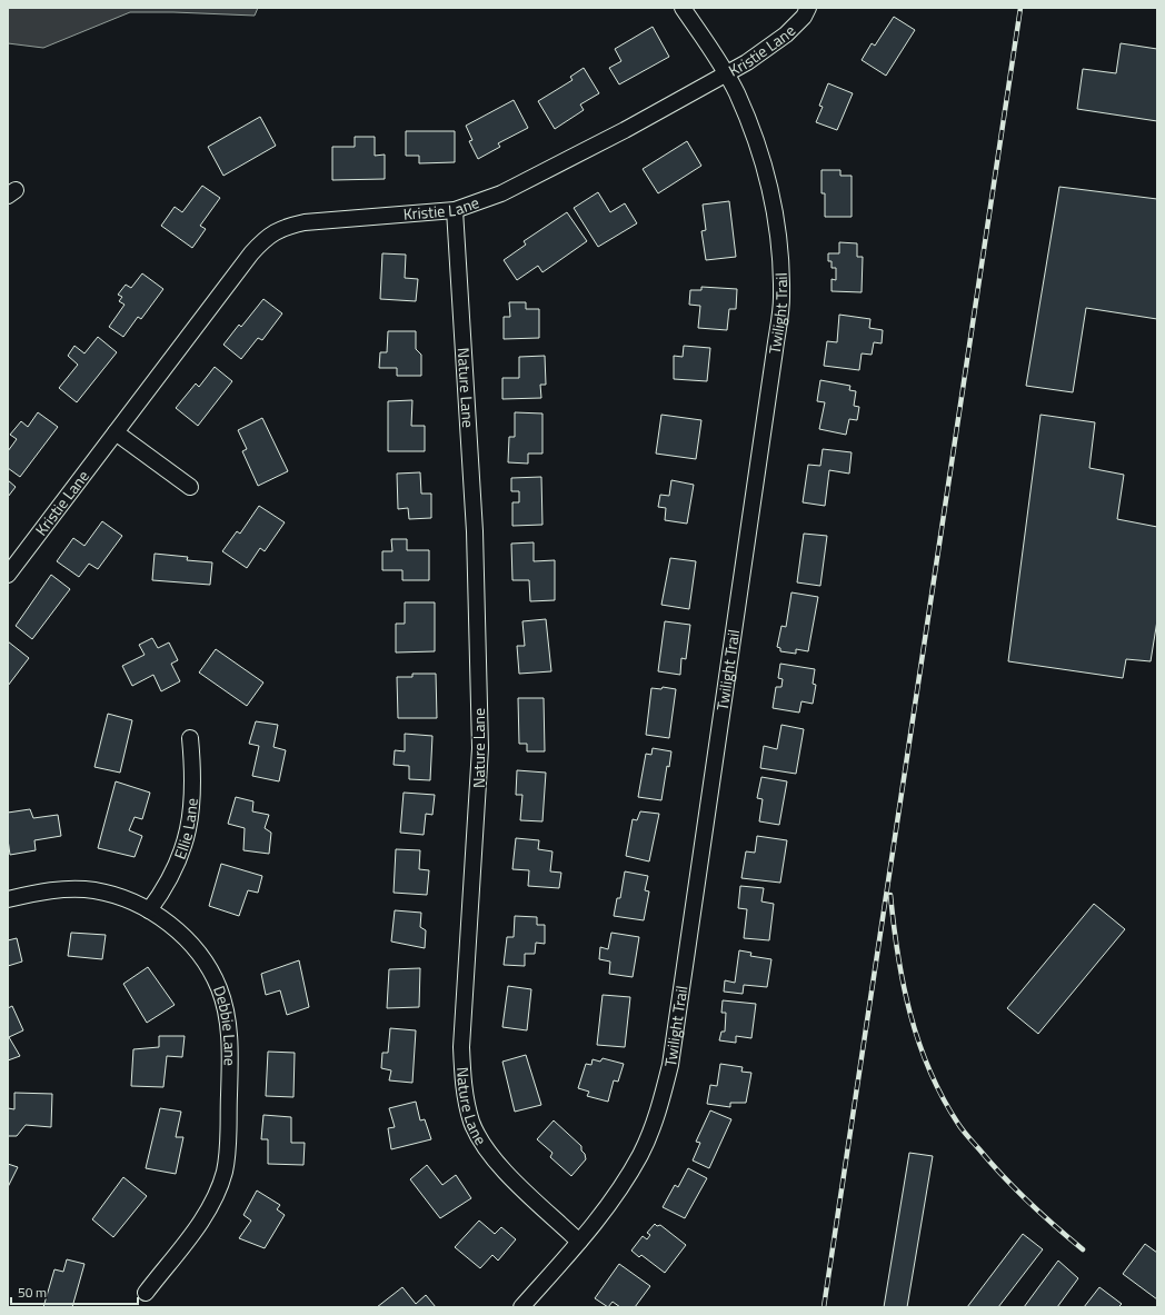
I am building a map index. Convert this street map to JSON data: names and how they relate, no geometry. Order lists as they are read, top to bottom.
{
  "streets": {
    "street": [
      "Kristie Lane",
      "Twilight Trail",
      "Nature Lane",
      "Ellie Lane",
      "Debbie Lane"
    ]
  },
  "crossings": [
    ["Kristie Lane", "Twilight Trail"],
    ["Kristie Lane", "Nature Lane"],
    ["Twilight Trail", "Nature Lane"],
    ["Ellie Lane", "Debbie Lane"]
  ],
  "scale_bar": "50 m"
}
